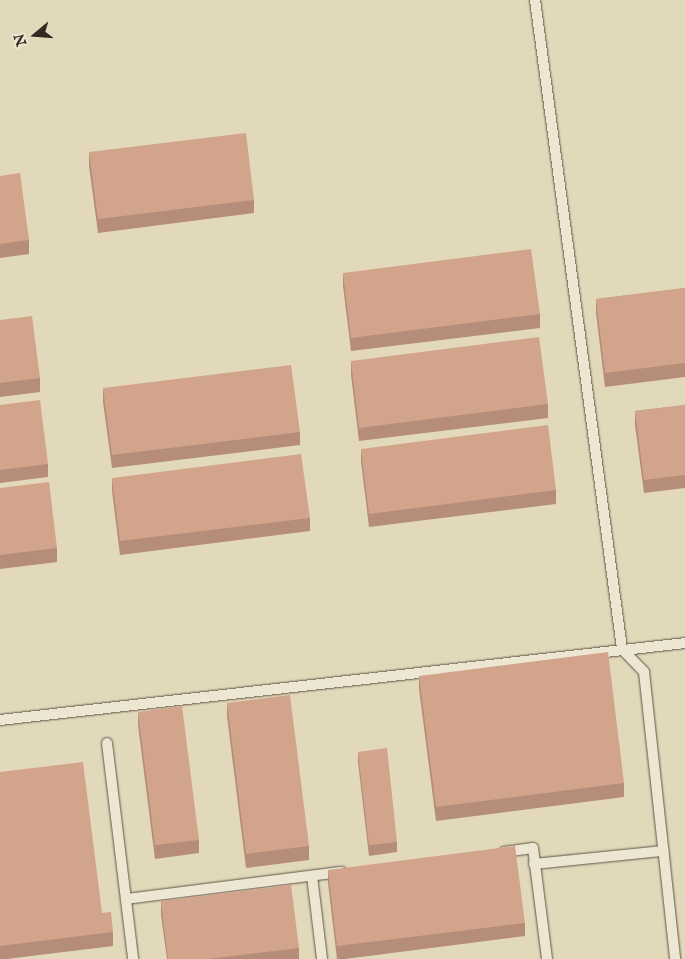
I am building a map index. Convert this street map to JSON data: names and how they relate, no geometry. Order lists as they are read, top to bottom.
{
  "north": "left"
}
